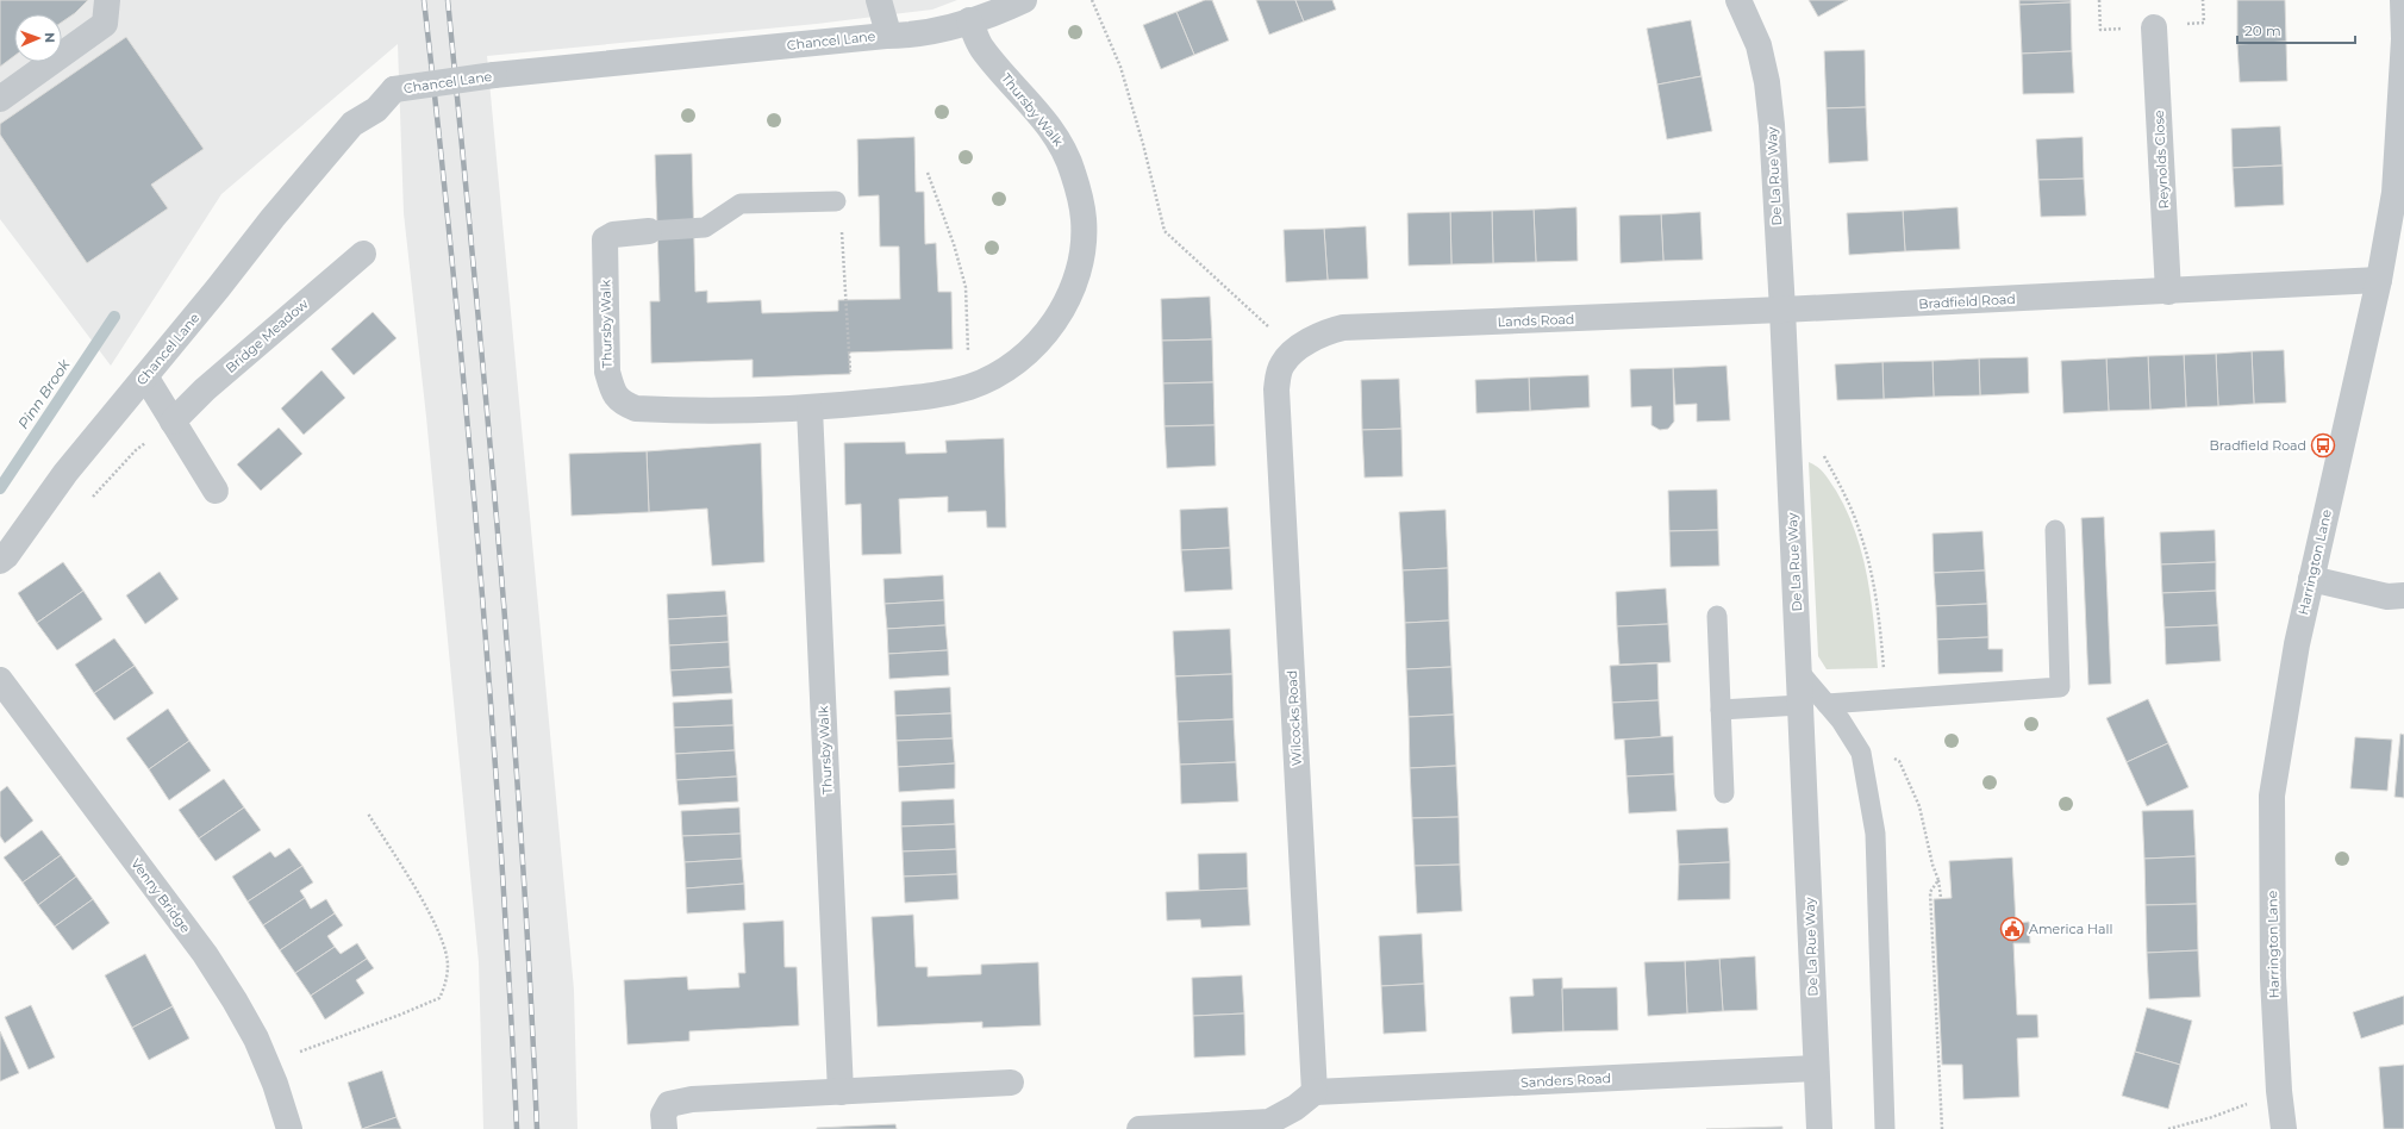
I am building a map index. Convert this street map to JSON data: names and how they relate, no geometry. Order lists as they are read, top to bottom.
{
  "streets": {
    "street": [
      "Chancel Lane",
      "Thursby Walk",
      "Reynolds Close",
      "De La Rue Way",
      "Bradfield Road",
      "Lands Road",
      "Bridge Meadow",
      "Harrington Lane",
      "Wilcocks Road",
      "Venny Bridge",
      "Sanders Road"
    ]
  },
  "crossings": [
    ["Chancel Lane", "Thursby Walk"],
    ["Reynolds Close", "Bradfield Road"],
    ["De La Rue Way", "Bradfield Road"],
    ["De La Rue Way", "Lands Road"],
    ["De La Rue Way", "Sanders Road"],
    ["Bradfield Road", "Lands Road"],
    ["Bradfield Road", "Harrington Lane"],
    ["Lands Road", "Wilcocks Road"],
    ["Wilcocks Road", "Sanders Road"]
  ],
  "water": ["Pinn Brook"],
  "places": {
    "bus stop": ["Bradfield Road"],
    "public building": ["America Hall"]
  },
  "scale_bar": "20 m",
  "north": "right"
}
